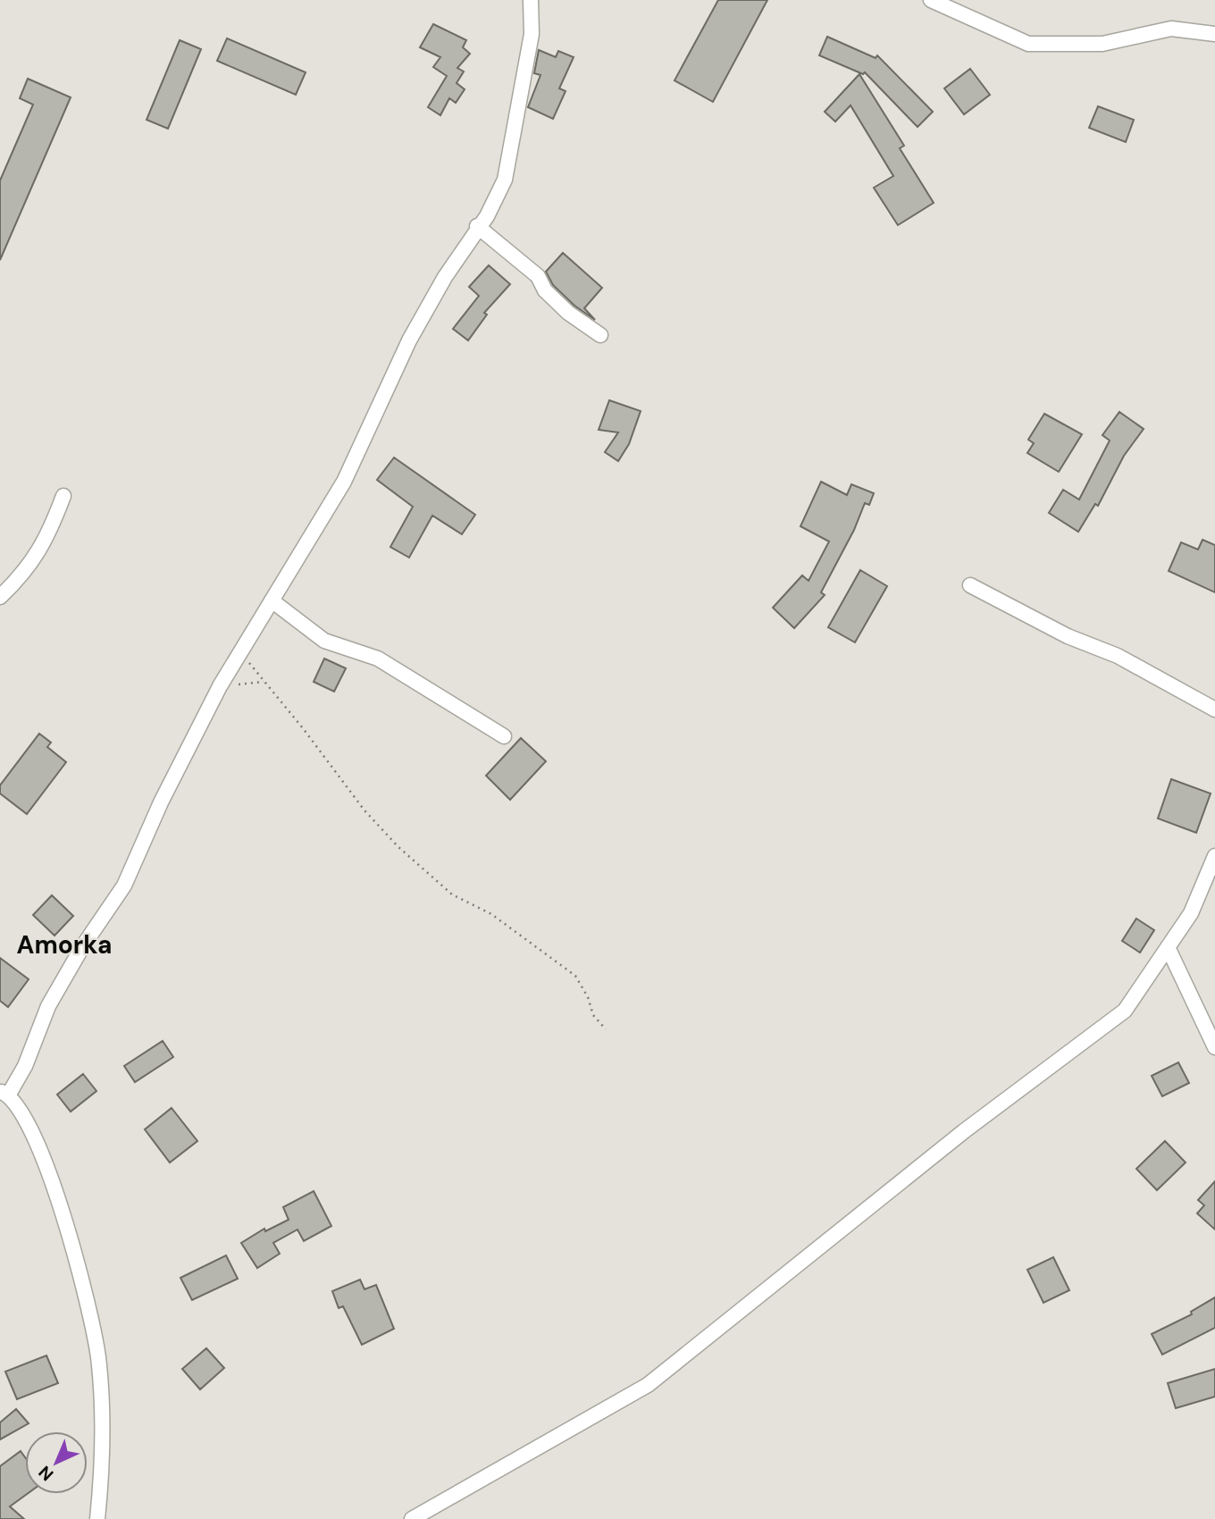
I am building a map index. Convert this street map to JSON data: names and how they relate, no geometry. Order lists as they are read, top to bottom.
{
  "districts": ["Amorka"],
  "north": "bottom left"
}
